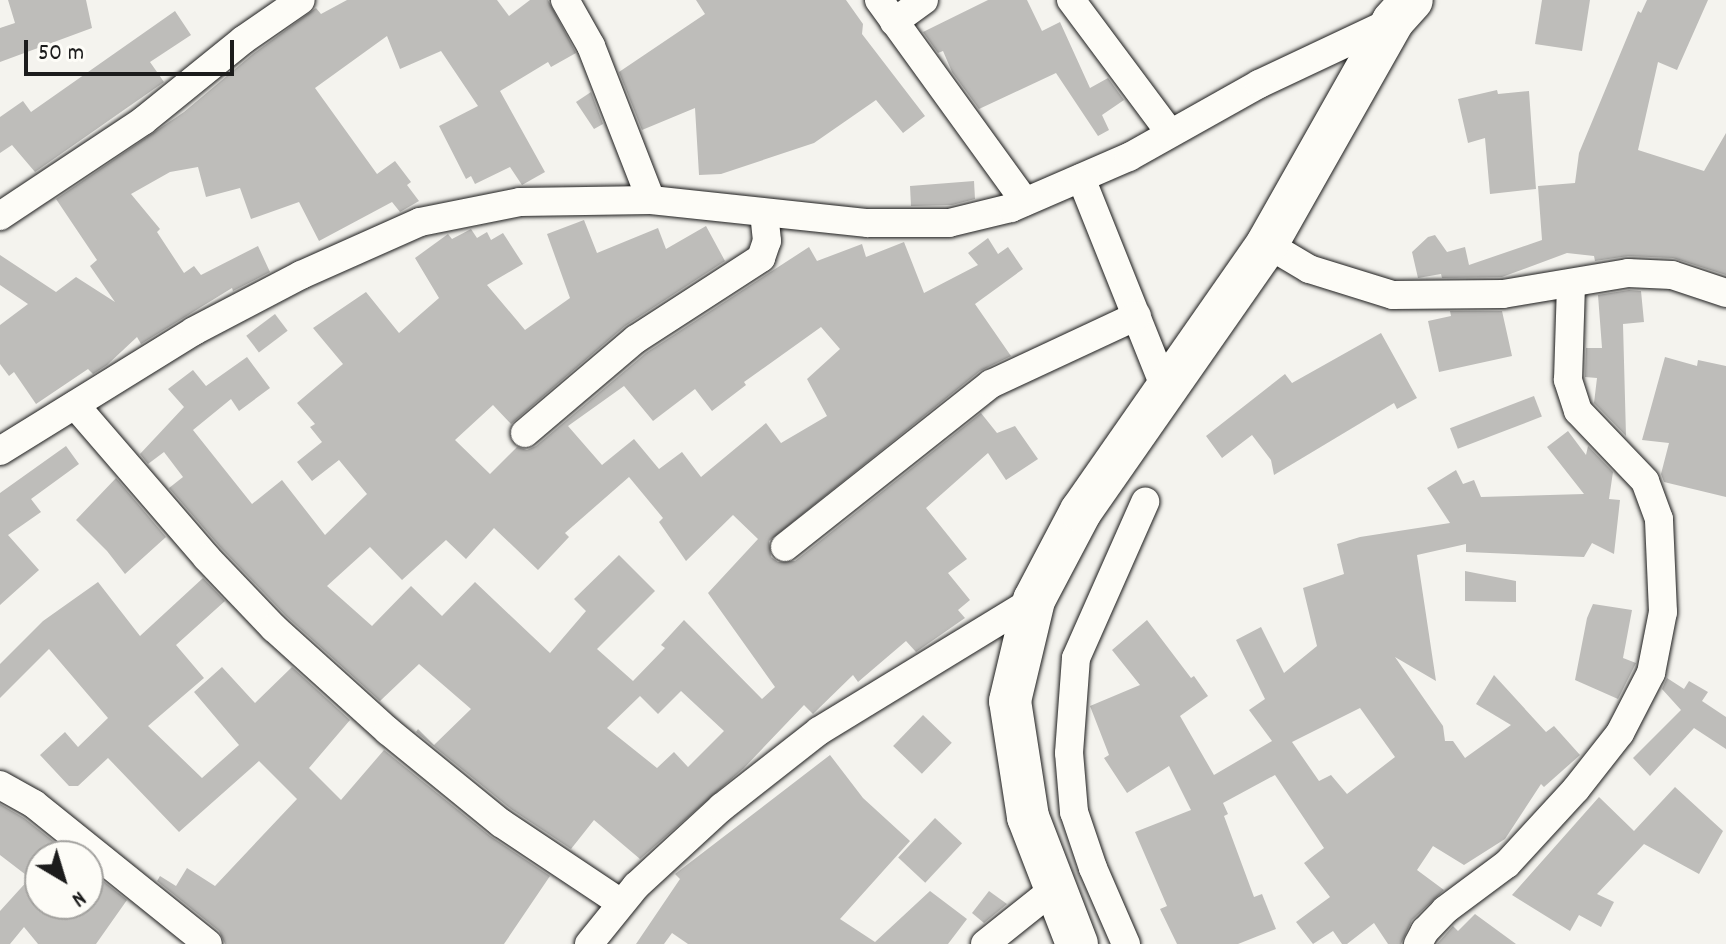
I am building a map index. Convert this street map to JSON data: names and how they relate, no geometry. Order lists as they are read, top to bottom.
{
  "scale_bar": "50 m",
  "north": "bottom right"
}
